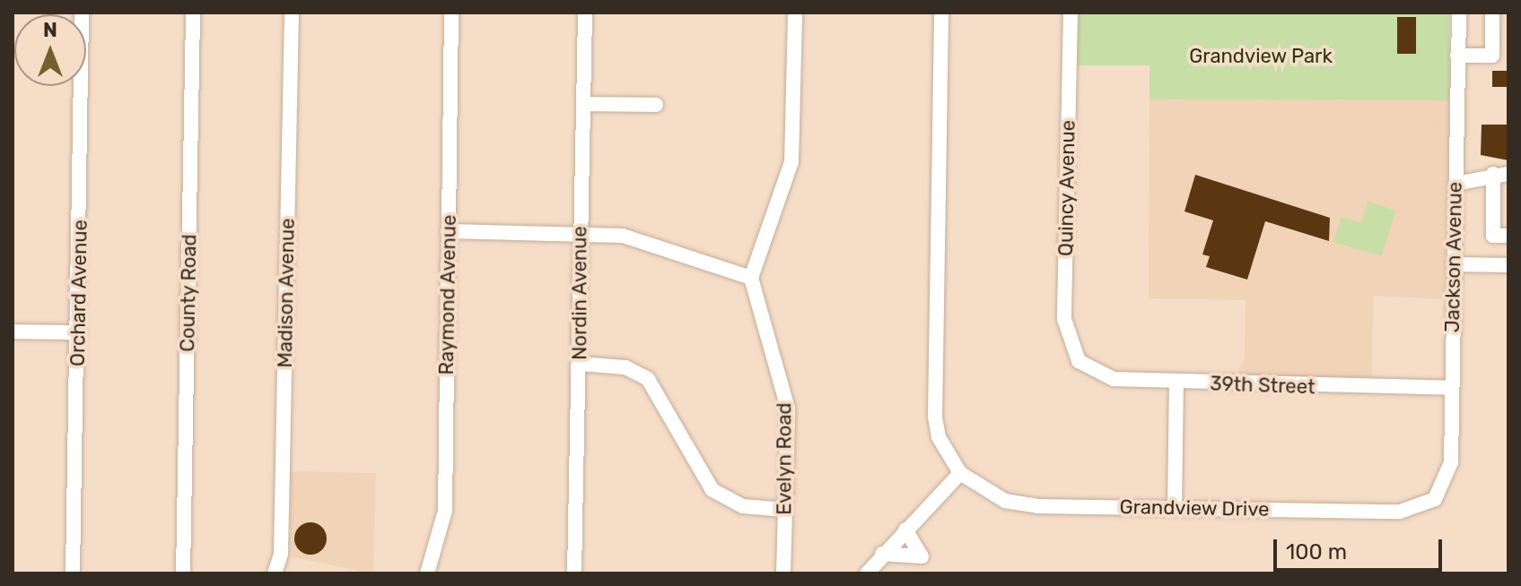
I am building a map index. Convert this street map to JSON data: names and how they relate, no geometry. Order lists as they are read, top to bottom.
{
  "streets": {
    "street": [
      "Quincy Avenue",
      "Jackson Avenue",
      "Orchard Avenue",
      "County Road",
      "Madison Avenue",
      "Nordin Avenue",
      "Raymond Avenue",
      "39th Street",
      "Evelyn Road",
      "Grandview Drive"
    ]
  },
  "crossings": [
    ["Quincy Avenue", "39th Street"],
    ["Jackson Avenue", "39th Street"],
    ["Jackson Avenue", "Grandview Drive"]
  ],
  "parks": ["Grandview Park"],
  "scale_bar": "100 m",
  "north": "top"
}
